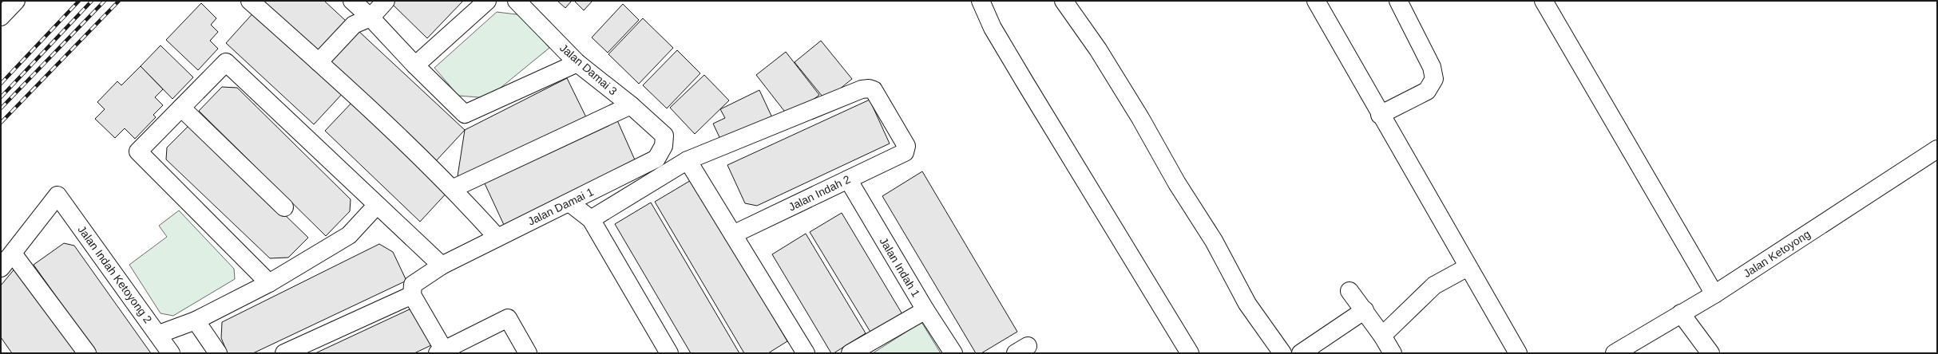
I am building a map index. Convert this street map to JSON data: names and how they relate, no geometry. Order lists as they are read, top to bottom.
{
  "streets": {
    "street": [
      "Jalan Damai 3",
      "Jalan Indah 2",
      "Jalan Damai 1",
      "Jalan Ketoyong",
      "Jalan Indah 1",
      "Jalan Indah Ketoyong 2"
    ]
  },
  "crossings": [
    ["Jalan Damai 3", "Jalan Damai 1"],
    ["Jalan Indah 2", "Jalan Indah 1"]
  ]
}
